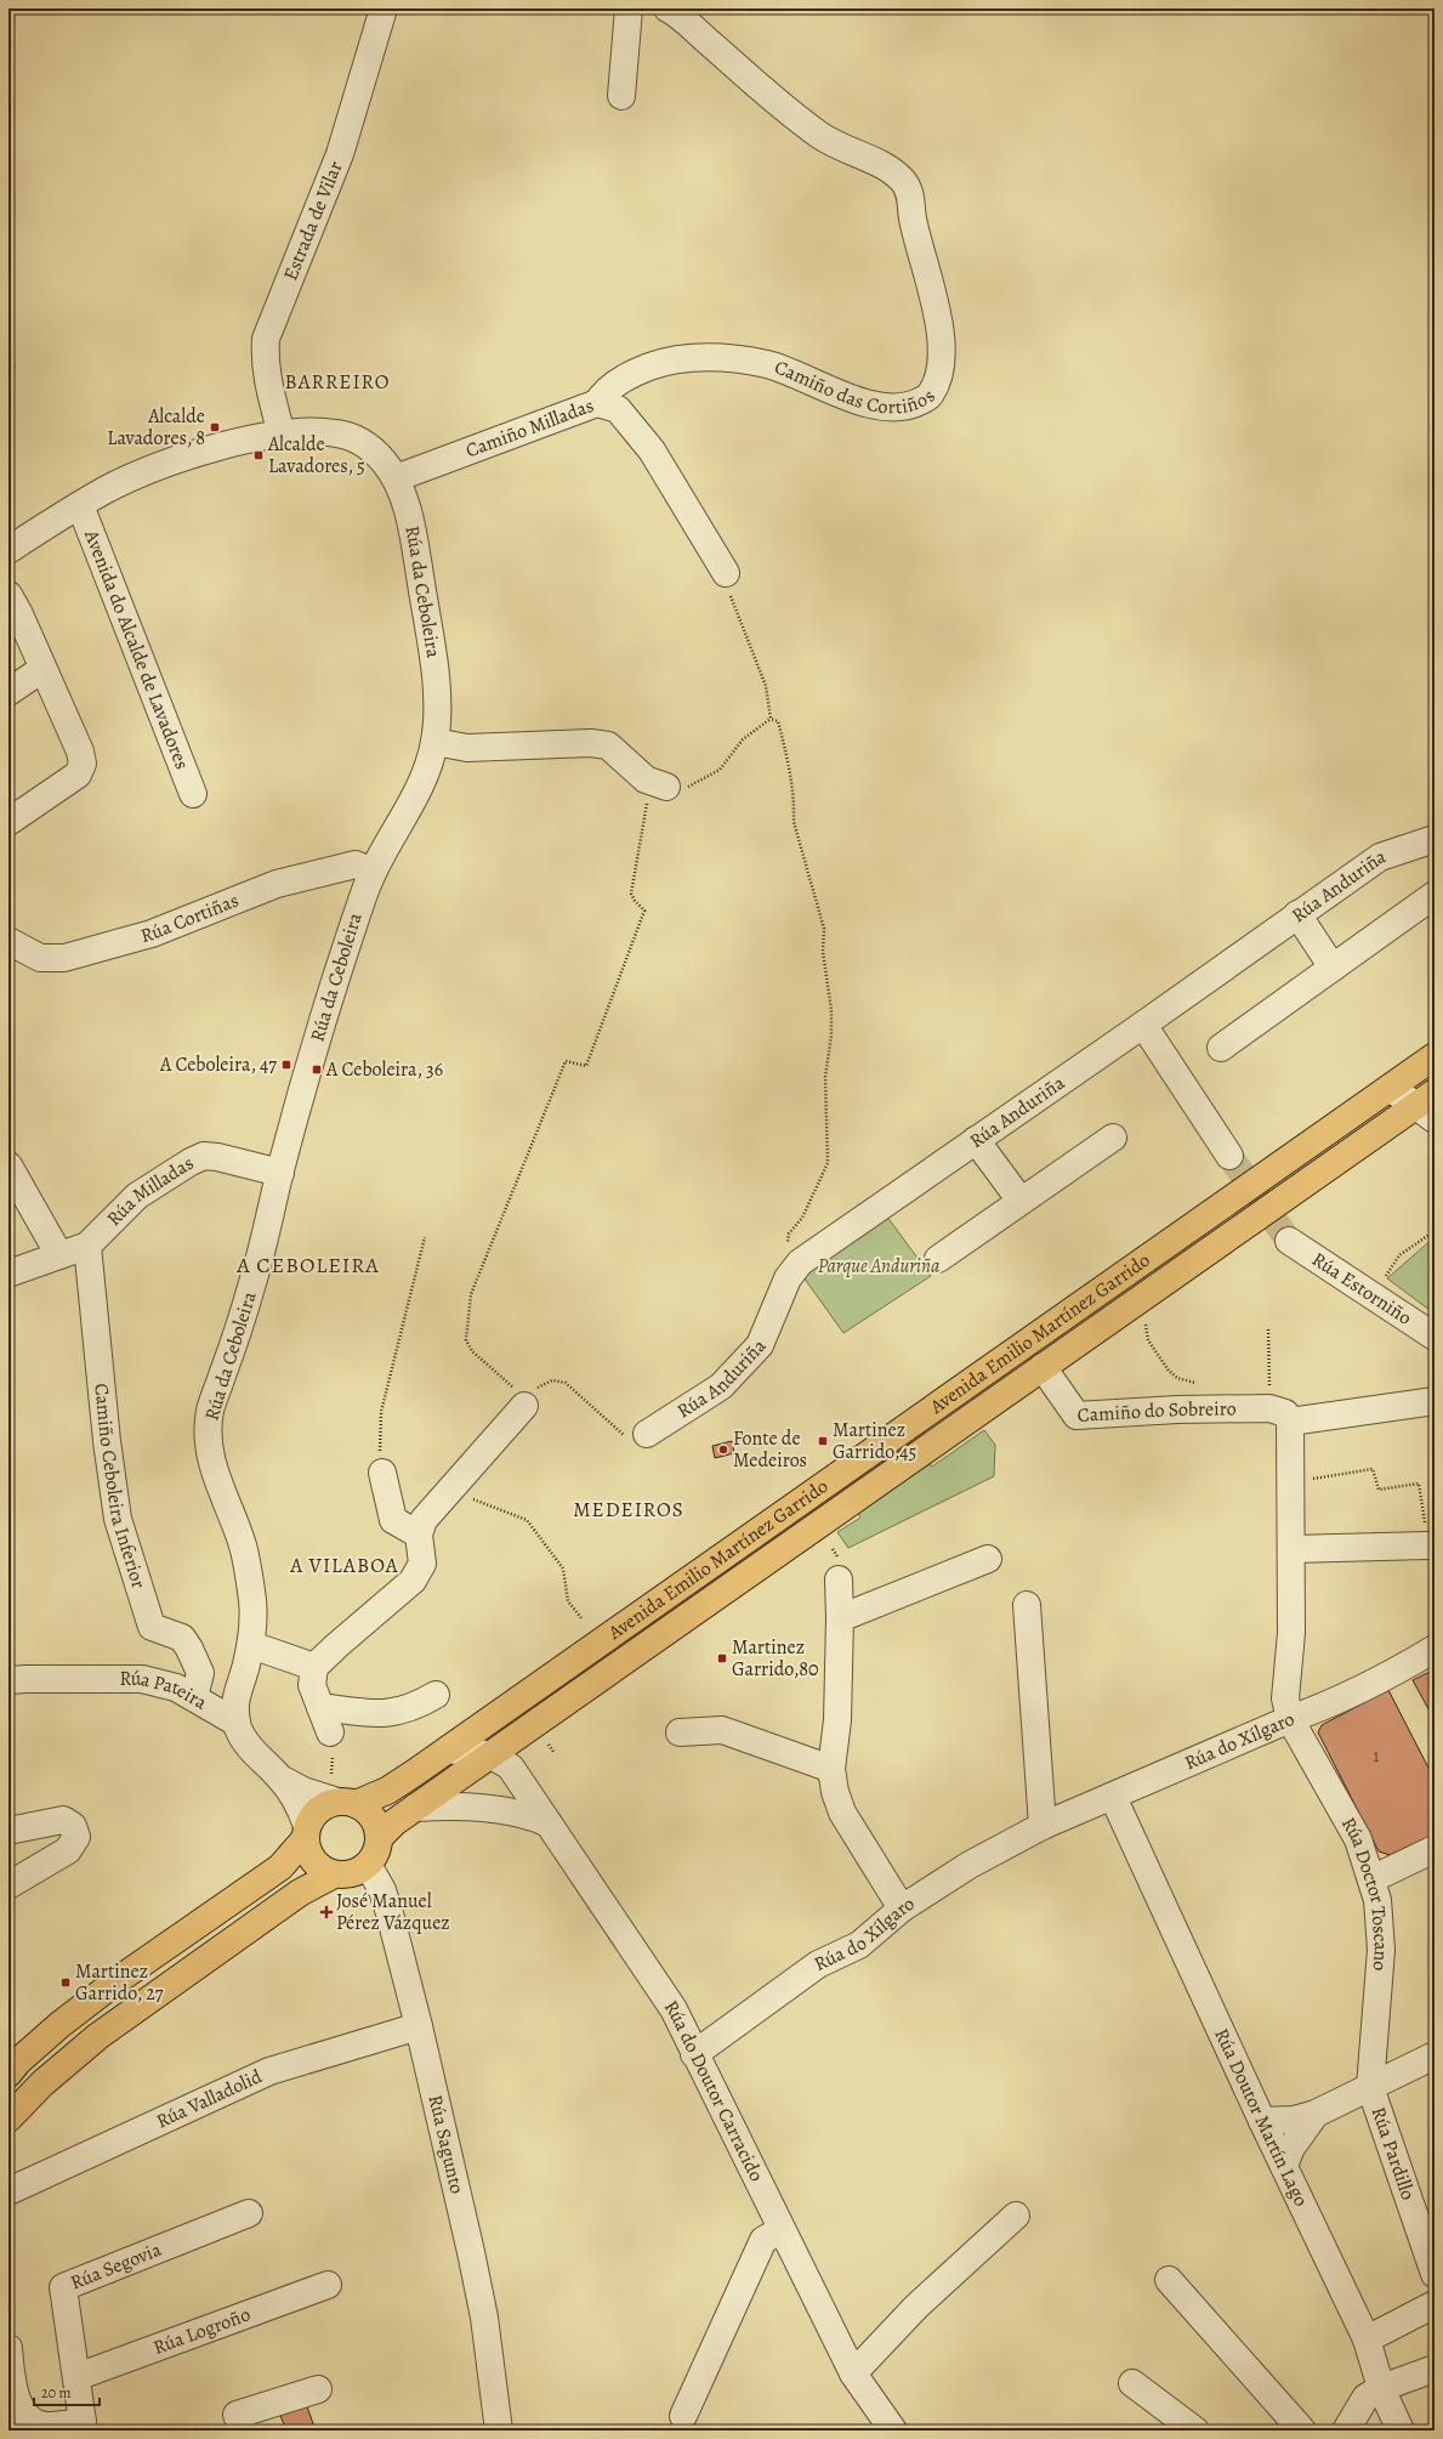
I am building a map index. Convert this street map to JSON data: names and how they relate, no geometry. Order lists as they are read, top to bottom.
{
  "streets": {
    "main road": ["Avenida Emilio Martínez Garrido"],
    "street": [
      "Estrada de Vilar",
      "Camiño das Cortiños",
      "Camiño Milladas",
      "Rúa da Ceboleira",
      "Avenida do Alcalde de Lavadores",
      "Rúa Anduriña",
      "Rúa Cortiñas",
      "Rúa Milladas",
      "Rúa Estorniño",
      "Camiño do Sobreiro",
      "Camiño Ceboleira Inferior",
      "Rúa Pateira",
      "Rúa do Xílgaro",
      "Rúa Doctor Toscano",
      "Rúa do Doutor Carracido",
      "Rúa Valladolid",
      "Rúa Doutor Martín Lago",
      "Rúa Sagunto",
      "Rúa Pardillo",
      "Rúa Segovia",
      "Rúa Logroño"
    ]
  },
  "crossings": [
    ["Estrada de Vilar", "Rúa da Ceboleira"],
    ["Estrada de Vilar", "Avenida do Alcalde de Lavadores"],
    ["Camiño das Cortiños", "Camiño Milladas"],
    ["Camiño Milladas", "Rúa da Ceboleira"],
    ["Rúa da Ceboleira", "Avenida do Alcalde de Lavadores"],
    ["Rúa da Ceboleira", "Rúa Cortiñas"],
    ["Rúa da Ceboleira", "Rúa Milladas"],
    ["Rúa da Ceboleira", "Rúa Pateira"],
    ["Rúa Milladas", "Camiño Ceboleira Inferior"],
    ["Avenida Emilio Martínez Garrido", "Camiño do Sobreiro"],
    ["Avenida Emilio Martínez Garrido", "Rúa do Doutor Carracido"],
    ["Avenida Emilio Martínez Garrido", "Rúa Sagunto"],
    ["Camiño Ceboleira Inferior", "Rúa Pateira"],
    ["Rúa do Xílgaro", "Rúa Doctor Toscano"],
    ["Rúa do Xílgaro", "Rúa do Doutor Carracido"],
    ["Rúa do Xílgaro", "Rúa Doutor Martín Lago"],
    ["Rúa Doctor Toscano", "Rúa Pardillo"],
    ["Rúa Valladolid", "Rúa Sagunto"],
    ["Rúa Segovia", "Rúa Logroño"]
  ],
  "districts": [
    "BARREIRO",
    "A CEBOLEIRA",
    "MEDEIROS",
    "A VILABOA"
  ],
  "parks": ["Parque Anduriña"],
  "places": {
    "transit": [
      "Alcalde Lavadores, 8",
      "Alcalde Lavadores, 5",
      "A Ceboleira, 47",
      "A Ceboleira, 36",
      "Martinez Garrido,45",
      "Martinez Garrido,80",
      "Martinez Garrido, 27"
    ],
    "other": ["Fonte de Medeiros"],
    "health": ["José Manuel Pérez Vázquez"]
  },
  "house_numbers": ["1"],
  "scale_bar": "20 m"
}
